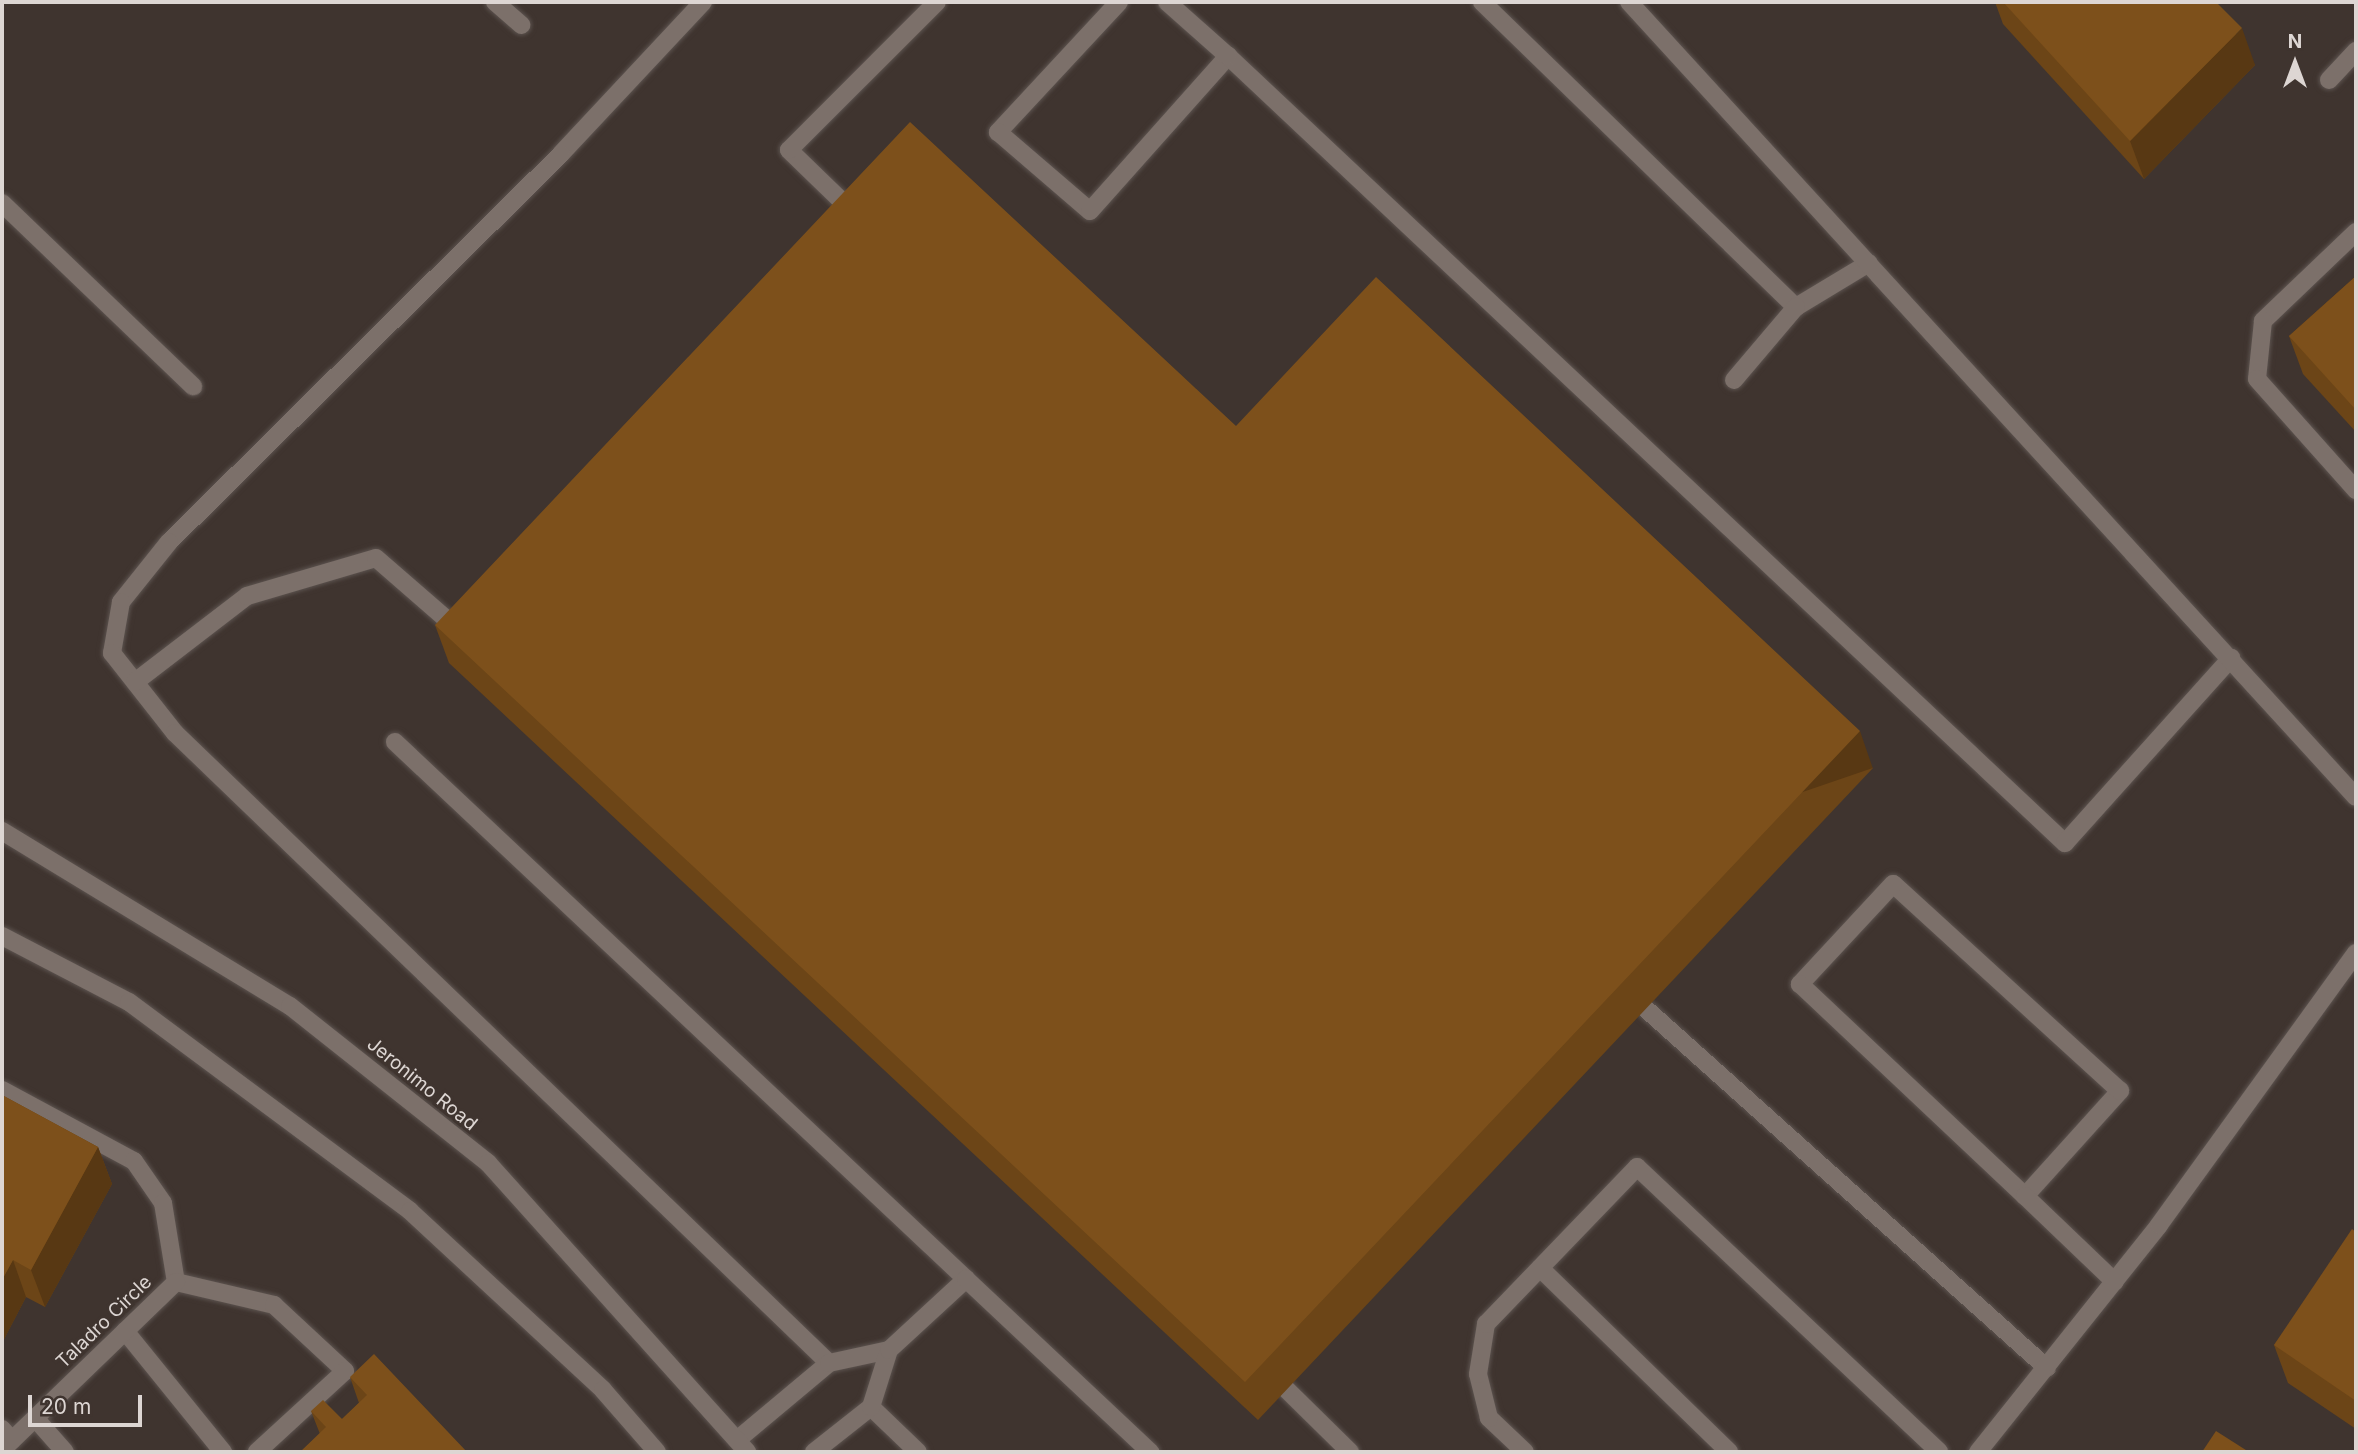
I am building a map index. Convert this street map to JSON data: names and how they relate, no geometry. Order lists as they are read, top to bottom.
{
  "streets": {
    "main road": ["Jeronimo Road", "Taladro Circle"]
  },
  "scale_bar": "20 m",
  "north": "top"
}
